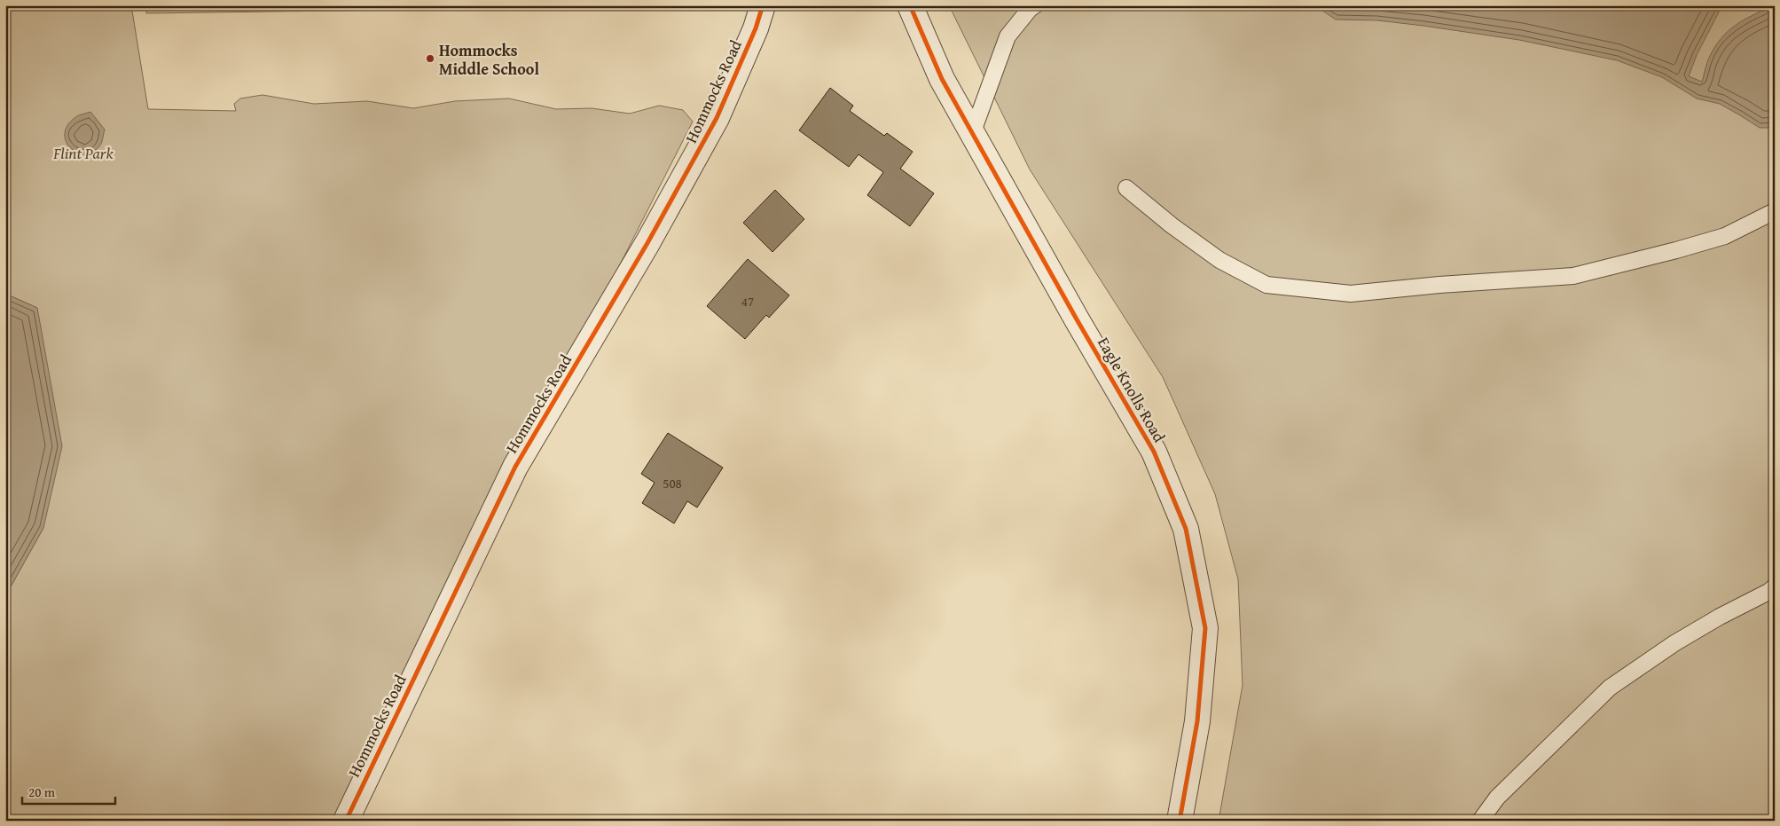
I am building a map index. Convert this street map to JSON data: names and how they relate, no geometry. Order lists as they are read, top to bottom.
{
  "streets": {
    "street": ["Hommocks Road", "Eagle Knolls Road"]
  },
  "parks": ["Flint Park"],
  "places": ["Hommocks Middle School"],
  "house_numbers": ["47", "508"],
  "scale_bar": "20 m"
}
